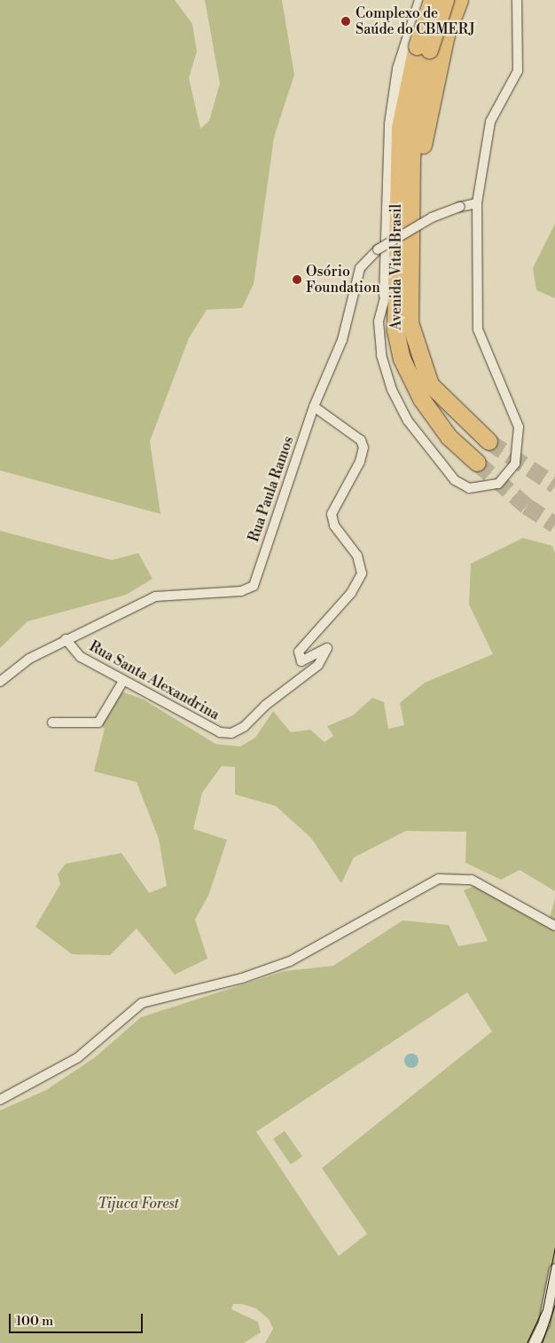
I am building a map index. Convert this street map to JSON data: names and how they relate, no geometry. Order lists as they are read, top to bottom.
{
  "streets": {
    "highway": ["Avenida Vital Brasil"],
    "street": ["Rua Paula Ramos", "Rua Santa Alexandrina"]
  },
  "crossings": [
    ["Rua Paula Ramos", "Rua Santa Alexandrina"]
  ],
  "parks": ["Tijuca Forest"],
  "places": ["Complexo de Saúde do CBMERJ", "Osório Foundation"],
  "scale_bar": "100 m"
}
